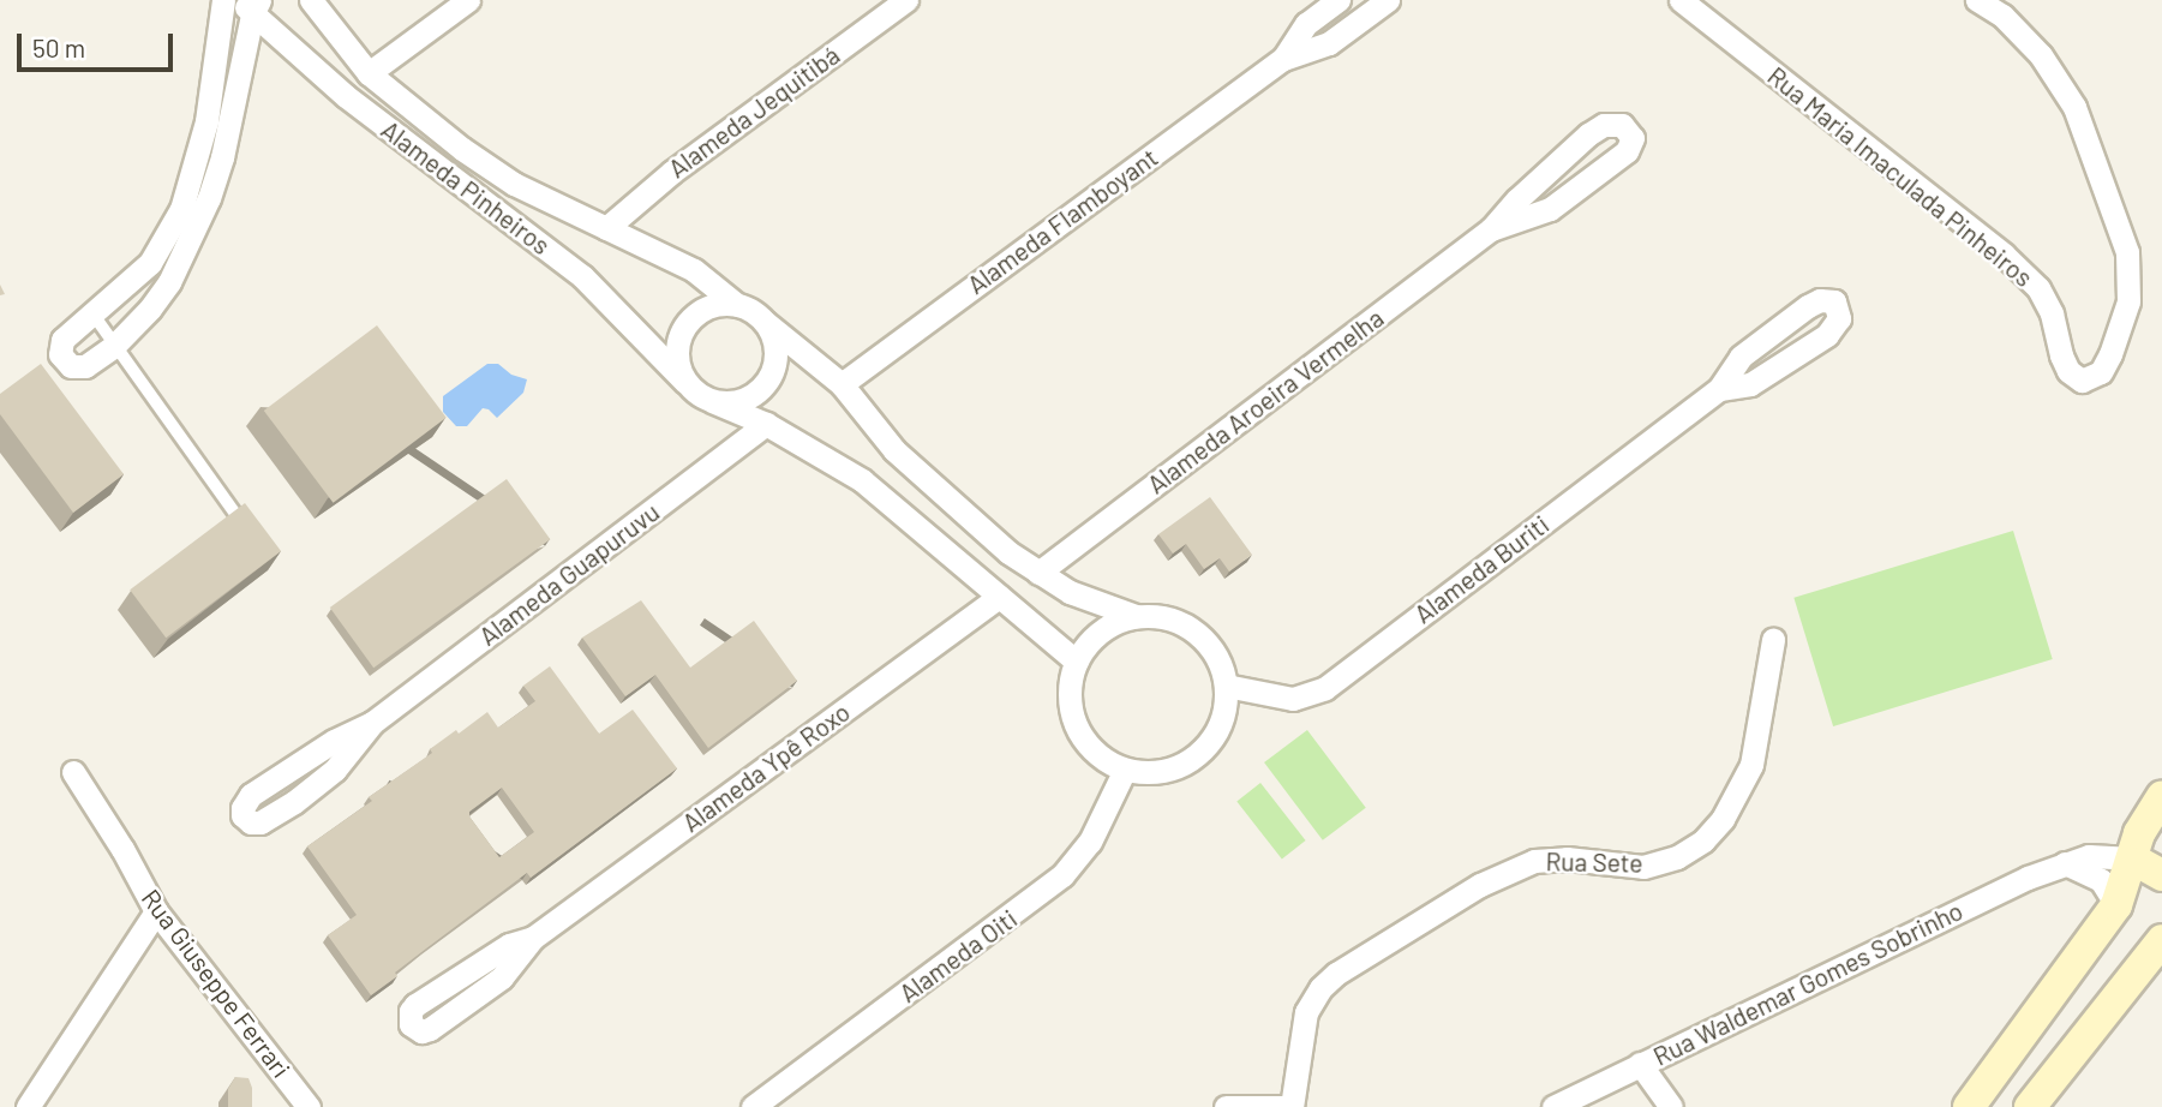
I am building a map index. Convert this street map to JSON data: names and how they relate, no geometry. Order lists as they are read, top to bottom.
{
  "streets": {
    "main road": ["Rua Waldemar Gomes Sobrinho"],
    "street": [
      "Alameda Jequitibá",
      "Rua Maria Imaculada Pinheiros",
      "Alameda Pinheiros",
      "Alameda Flamboyant",
      "Alameda Aroeira Vermelha",
      "Alameda Buriti",
      "Alameda Guapuruvu",
      "Alameda Ypê Roxo",
      "Rua Sete",
      "Alameda Oiti",
      "Rua Giuseppe Ferrari"
    ]
  },
  "crossings": [
    ["Alameda Jequitibá", "Alameda Pinheiros"],
    ["Alameda Buriti", "Alameda Oiti"]
  ],
  "scale_bar": "50 m"
}
